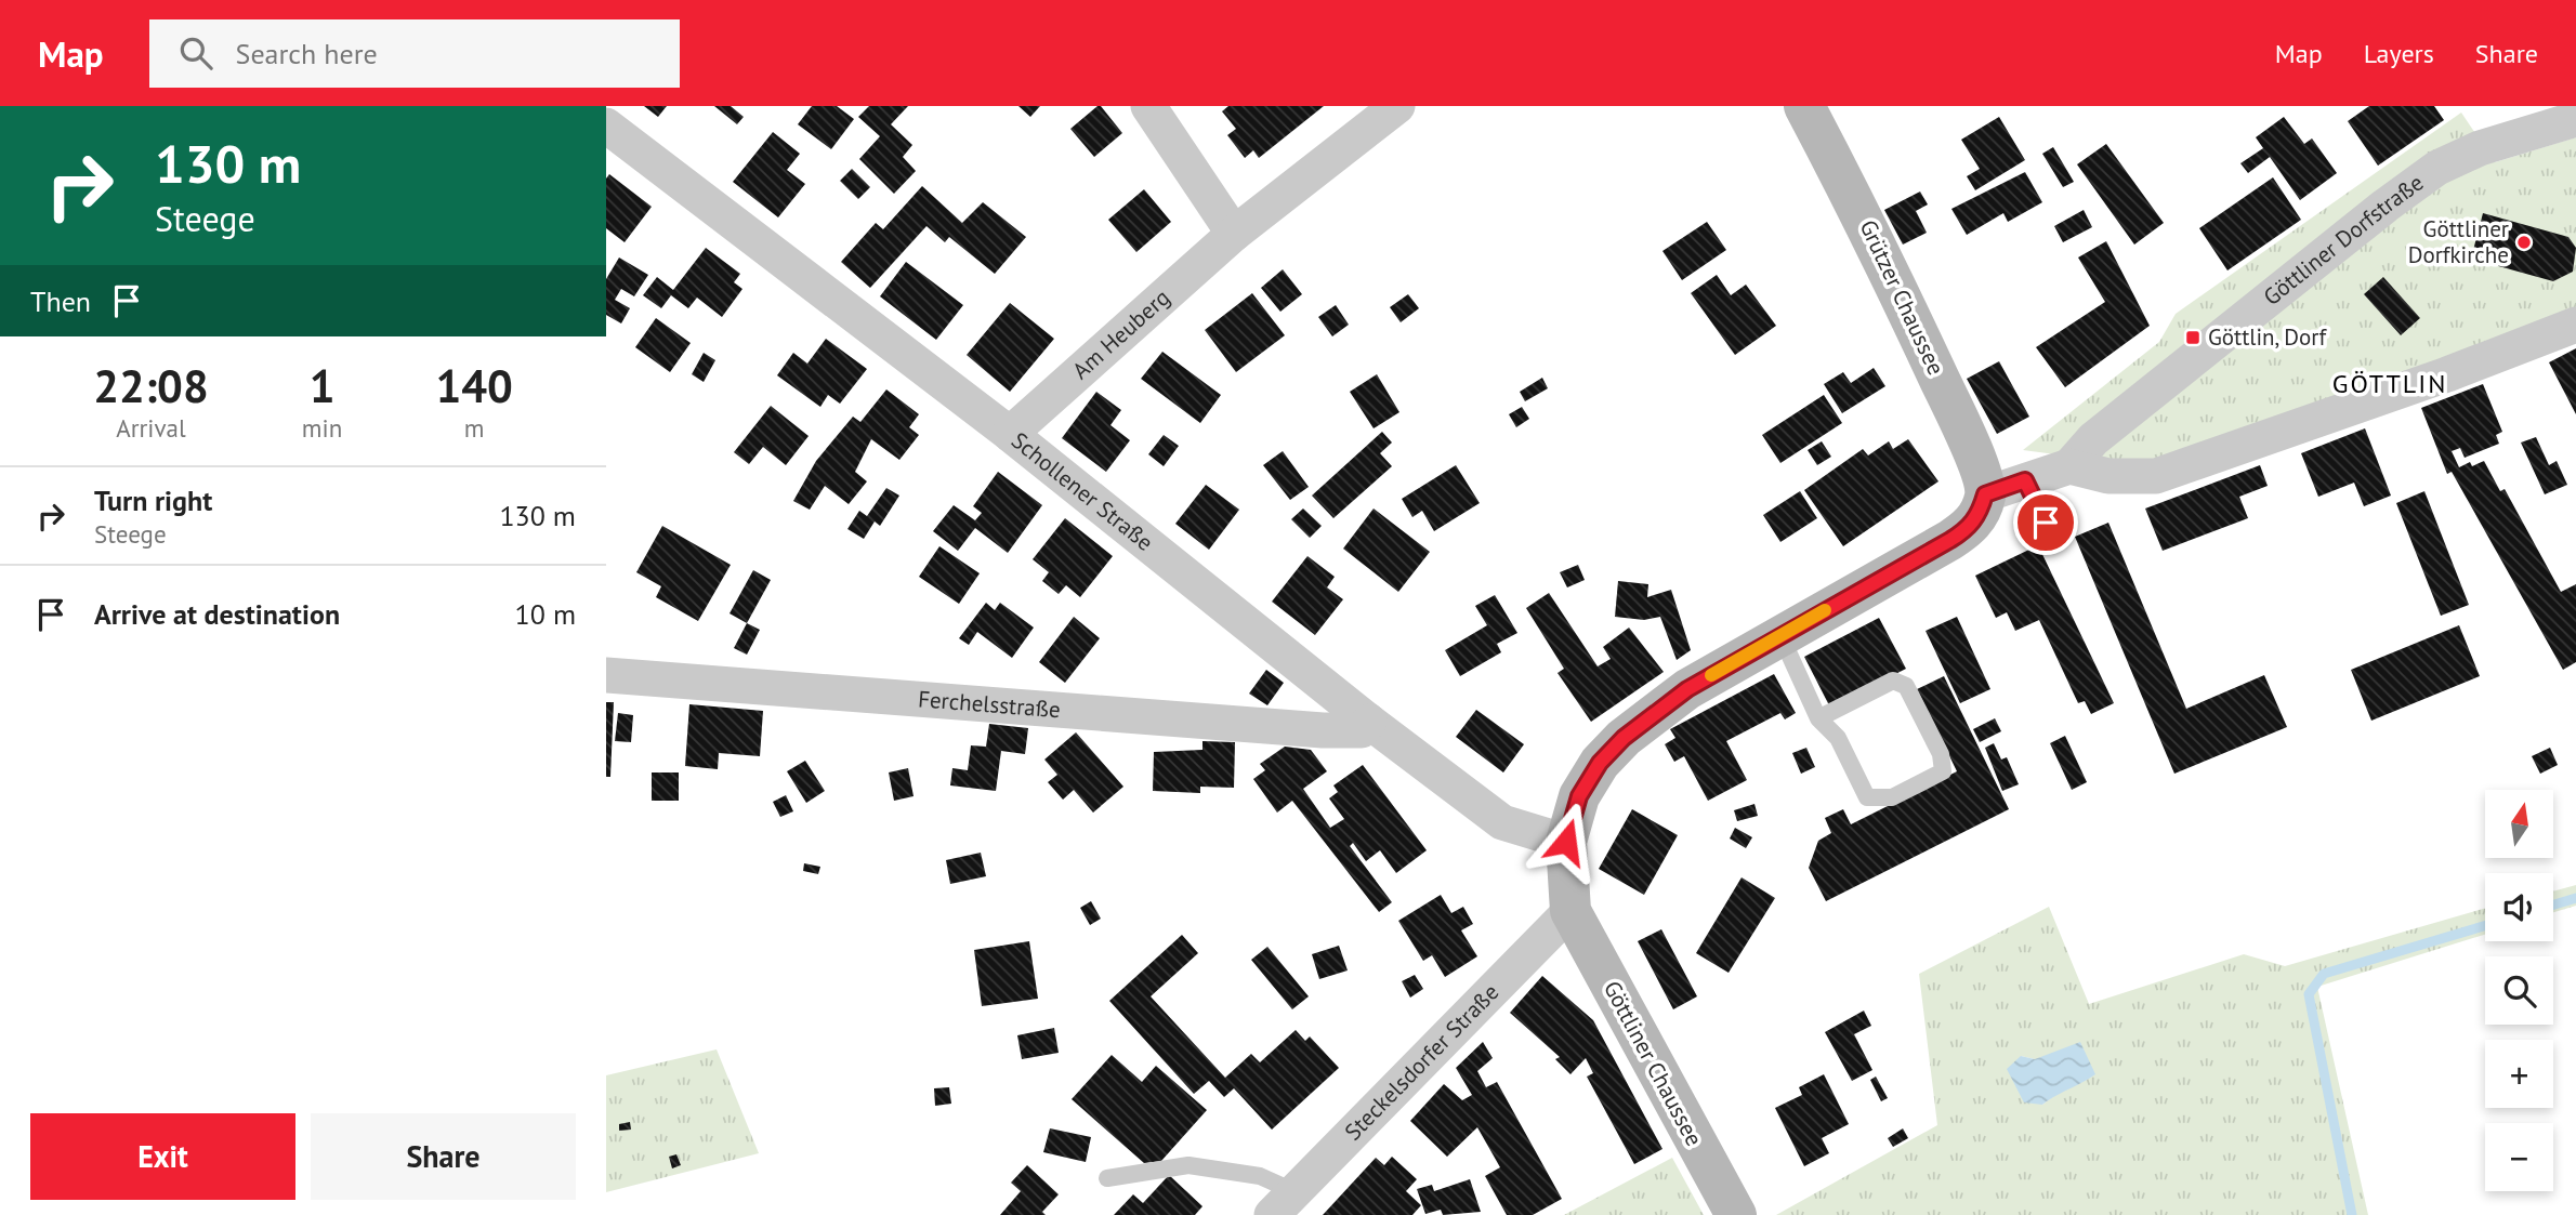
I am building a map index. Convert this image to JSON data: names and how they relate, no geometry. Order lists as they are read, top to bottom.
{
  "streets": {
    "street": [
      "Göttliner Dorfstraße",
      "Grützer Chaussee",
      "Am Heuberg",
      "Schollener Straße",
      "Ferchelsstraße",
      "Steckelsdorfer Straße",
      "Göttliner Chaussee"
    ]
  },
  "crossings": [
    ["Am Heuberg", "Schollener Straße"],
    ["Schollener Straße", "Ferchelsstraße"],
    ["Steckelsdorfer Straße", "Göttliner Chaussee"]
  ],
  "districts": ["GÖTTLIN"],
  "places": {
    "other": ["Göttliner Dorfkirche"],
    "transit": ["Göttlin, Dorf"]
  },
  "north": "top",
  "page": {
    "header": "Map",
    "search": "Search here",
    "nav": ["Map", "Layers", "Share"],
    "turn": ["130 m", "Steege"],
    "then": "Then",
    "eta": [
      "22:08",
      "Arrival",
      "1",
      "min",
      "140",
      "m"
    ],
    "list": [
      {
        "name": "Turn right",
        "note": "Steege",
        "value": "130 m"
      },
      {
        "name": "Arrive at destination",
        "value": "10 m"
      }
    ],
    "map_buttons": ["+", "−"],
    "buttons": ["Exit", "Share"]
  }
}
